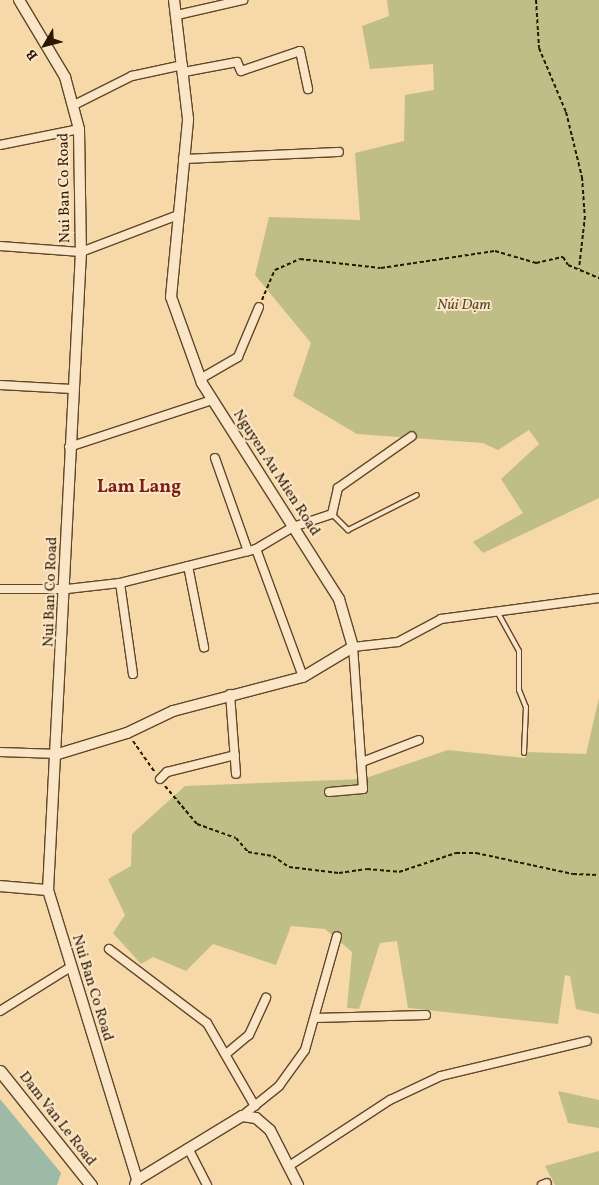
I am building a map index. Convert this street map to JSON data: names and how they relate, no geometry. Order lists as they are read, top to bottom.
{
  "streets": {
    "main road": ["Dam Van Le Road"],
    "street": ["Nui Ban Co Road", "Nguyen Au Mien Road"]
  },
  "districts": ["Lam Lang"],
  "parks": ["Núi Dạm"],
  "north": "bottom left"
}
